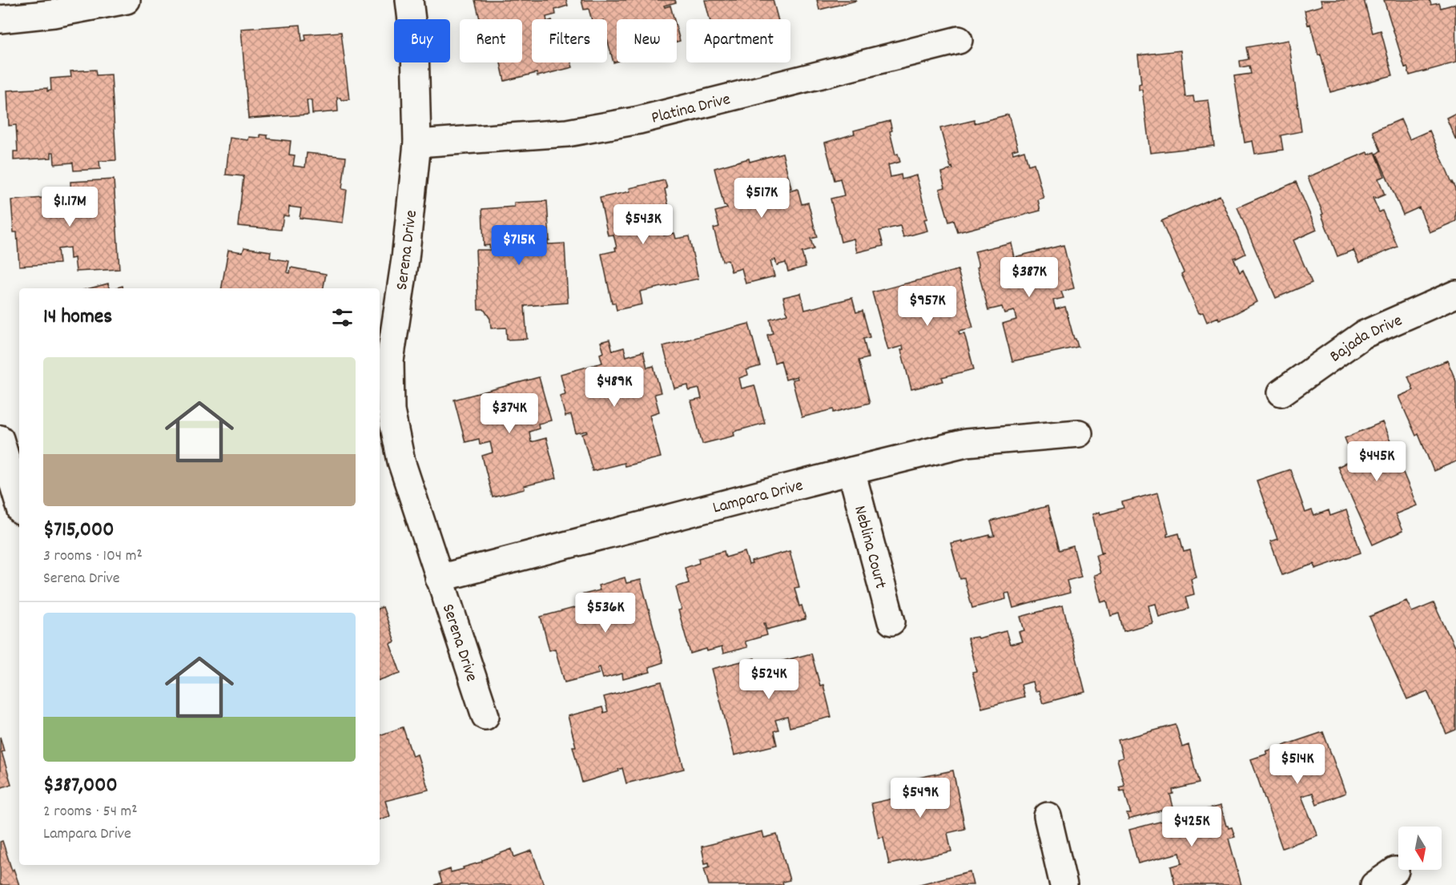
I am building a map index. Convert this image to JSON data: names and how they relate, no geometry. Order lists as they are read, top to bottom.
{
  "streets": {
    "street": [
      "Platina Drive",
      "Serena Drive",
      "Bajada Drive",
      "Lampara Drive",
      "Neblina Court"
    ]
  },
  "crossings": [
    ["Platina Drive", "Serena Drive"],
    ["Serena Drive", "Lampara Drive"],
    ["Lampara Drive", "Neblina Court"]
  ],
  "north": "bottom",
  "page": {
    "chip": [
      "Buy",
      "Rent",
      "Filters",
      "New",
      "Apartment"
    ],
    "price": [
      "$517K",
      "$1.17M",
      "$543K",
      "$715K",
      "$387K",
      "$957K",
      "$489K",
      "$374K",
      "$445K",
      "$536K",
      "$524K",
      "$514K",
      "$549K",
      "$425K"
    ],
    "heading": "14 homes",
    "list": [
      {
        "name": "$715,000",
        "note": "3 rooms · 104 m² · Serena Drive"
      },
      {
        "name": "$387,000",
        "note": "2 rooms · 54 m² · Lampara Drive"
      }
    ]
  }
}
